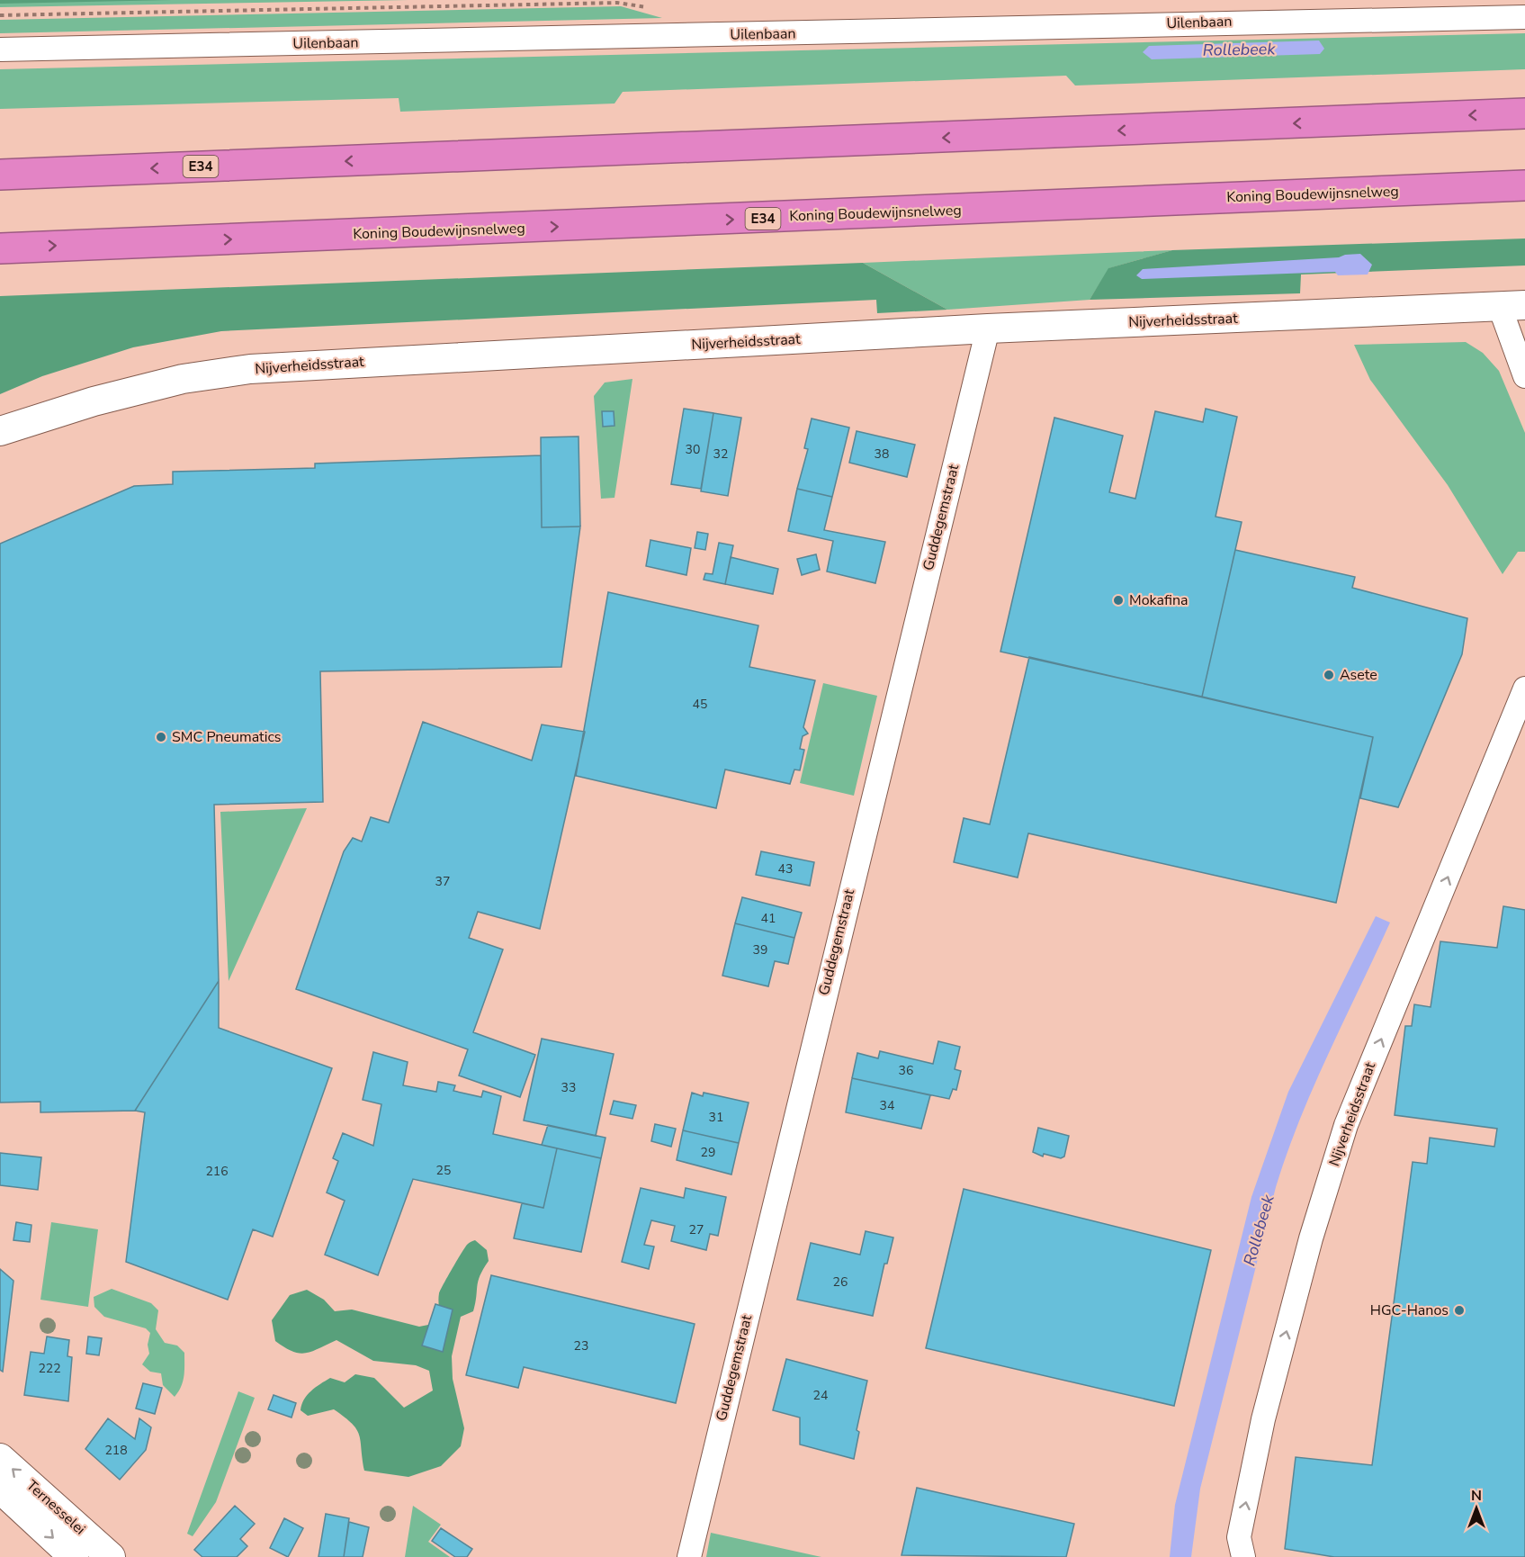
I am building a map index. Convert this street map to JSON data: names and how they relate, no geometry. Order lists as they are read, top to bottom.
{
  "streets": {
    "highway": ["E34", "Koning Boudewijnsnelweg"],
    "street": [
      "Uilenbaan",
      "Nijverheidsstraat",
      "Guddegemstraat",
      "Ternesselei"
    ]
  },
  "crossings": [
    ["Nijverheidsstraat", "Guddegemstraat"]
  ],
  "one_way": ["Nijverheidsstraat"],
  "water": ["Rollebeek"],
  "places": [
    "Mokafina",
    "Asete",
    "SMC Pneumatics",
    "HGC-Hanos"
  ],
  "house_numbers": [
    "30",
    "32",
    "38",
    "45",
    "43",
    "37",
    "41",
    "39",
    "36",
    "33",
    "34",
    "31",
    "29",
    "25",
    "216",
    "27",
    "26",
    "23",
    "222",
    "24",
    "218"
  ],
  "north": "top"
}
